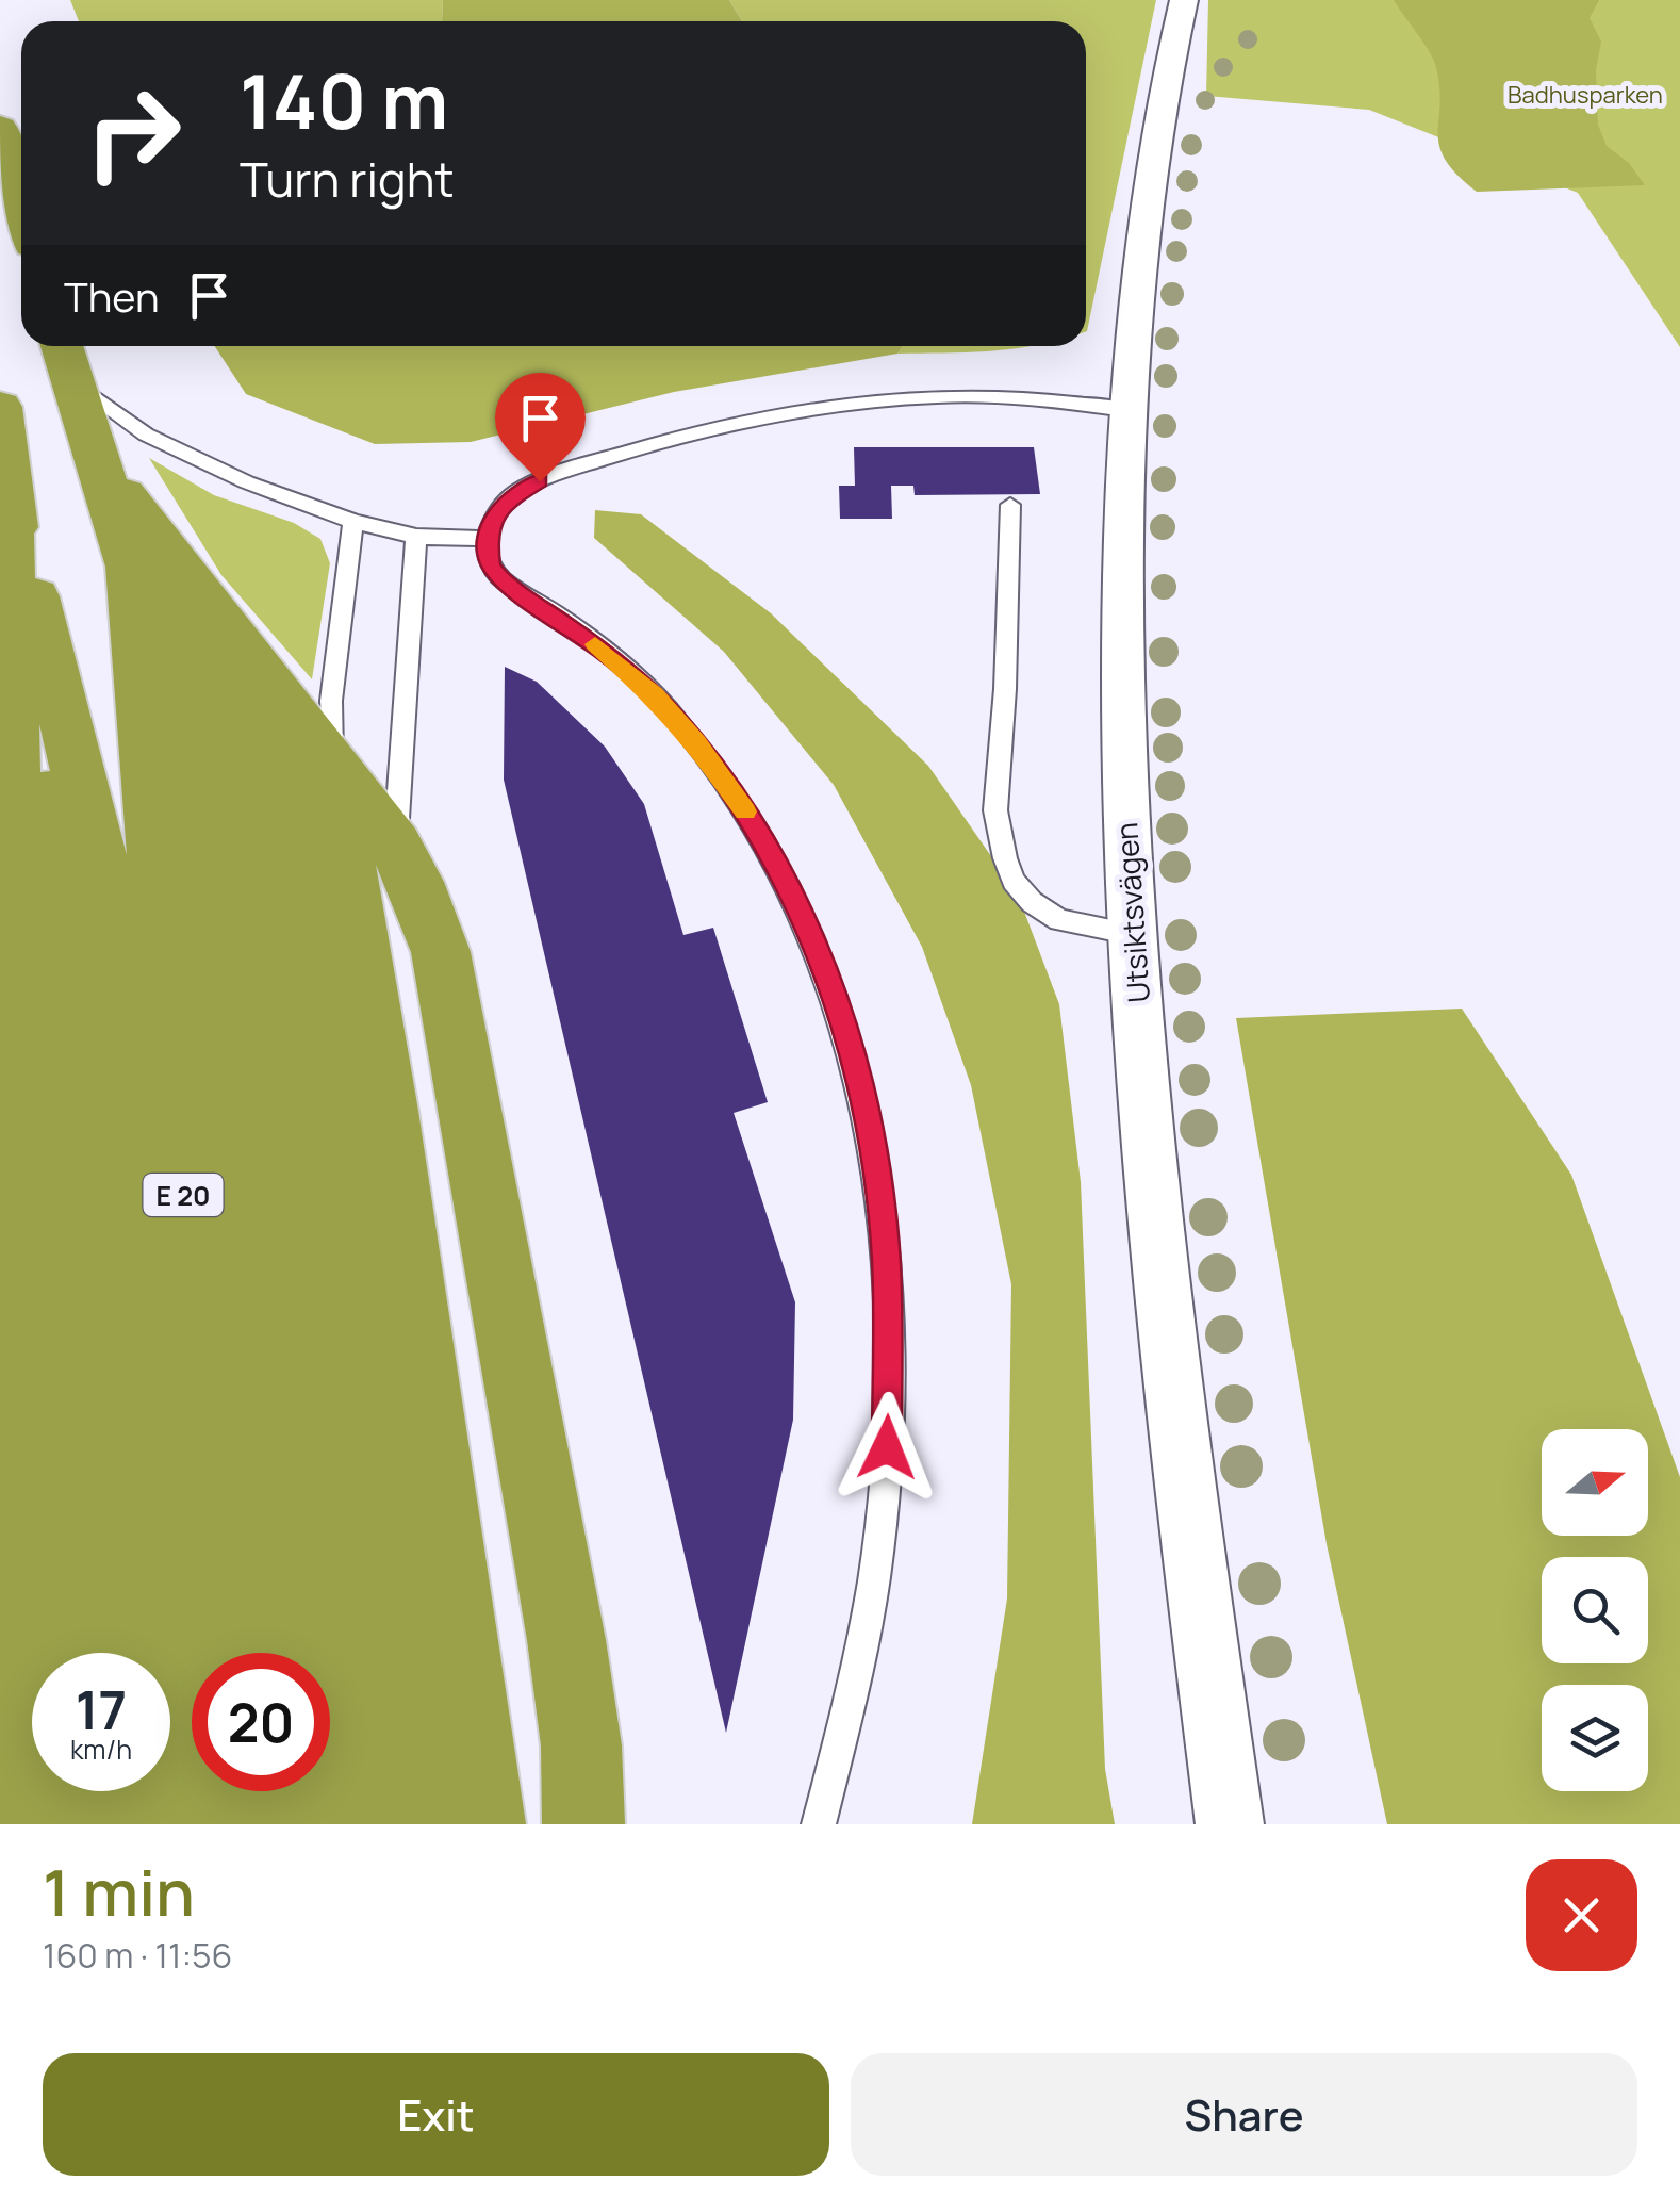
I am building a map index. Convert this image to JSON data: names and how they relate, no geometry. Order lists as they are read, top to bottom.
{
  "streets": {
    "highway": ["E 20"],
    "street": ["Utsiktsvägen"]
  },
  "parks": ["Badhusparken"],
  "north": "right",
  "page": {
    "turn": ["140 m", "Turn right"],
    "then": "Then",
    "speed": "17 km/h",
    "limit": "20",
    "heading": ["1 min", "160 m · 11:56"],
    "buttons": ["Exit", "Share"]
  }
}
